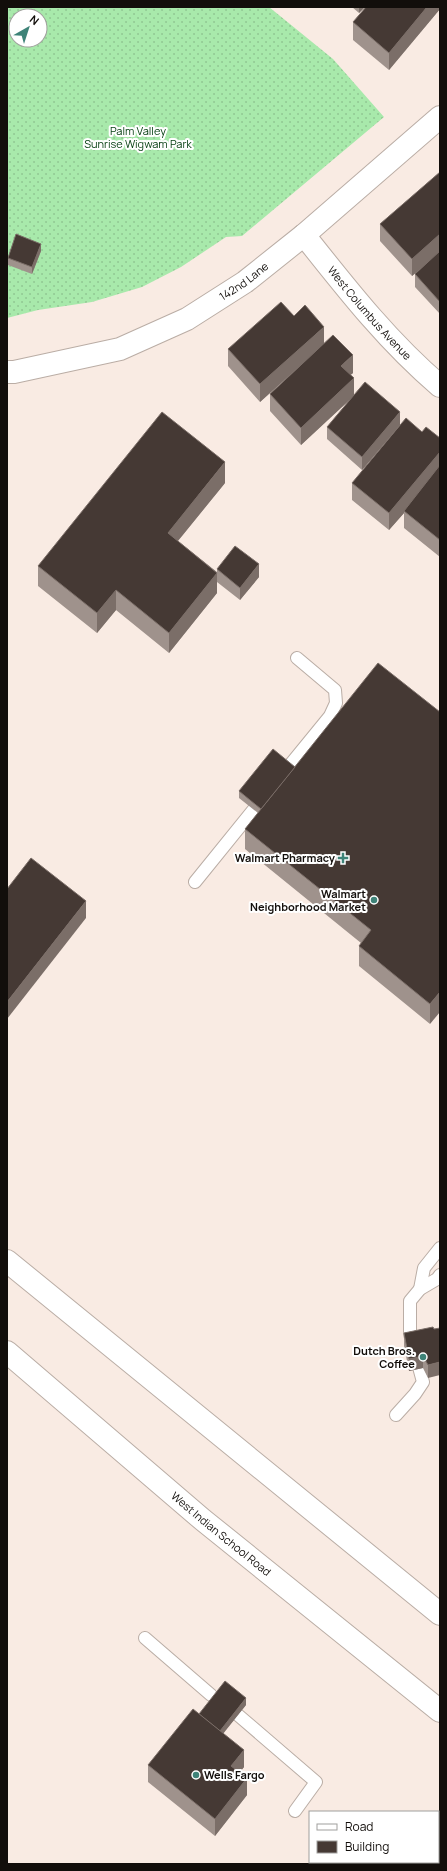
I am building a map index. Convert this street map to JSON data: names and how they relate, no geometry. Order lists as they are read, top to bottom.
{
  "streets": {
    "main road": ["142nd Lane", "West Columbus Avenue", "West Indian School Road"]
  },
  "crossings": [
    ["142nd Lane", "West Columbus Avenue"]
  ],
  "parks": ["Palm Valley Sunrise Wigwam Park"],
  "places": {
    "health": ["Walmart Pharmacy"],
    "other": ["Walmart Neighborhood Market", "Dutch Bros. Coffee", "Wells Fargo"]
  },
  "legend": ["Road", "Building"],
  "north": "top right"
}
